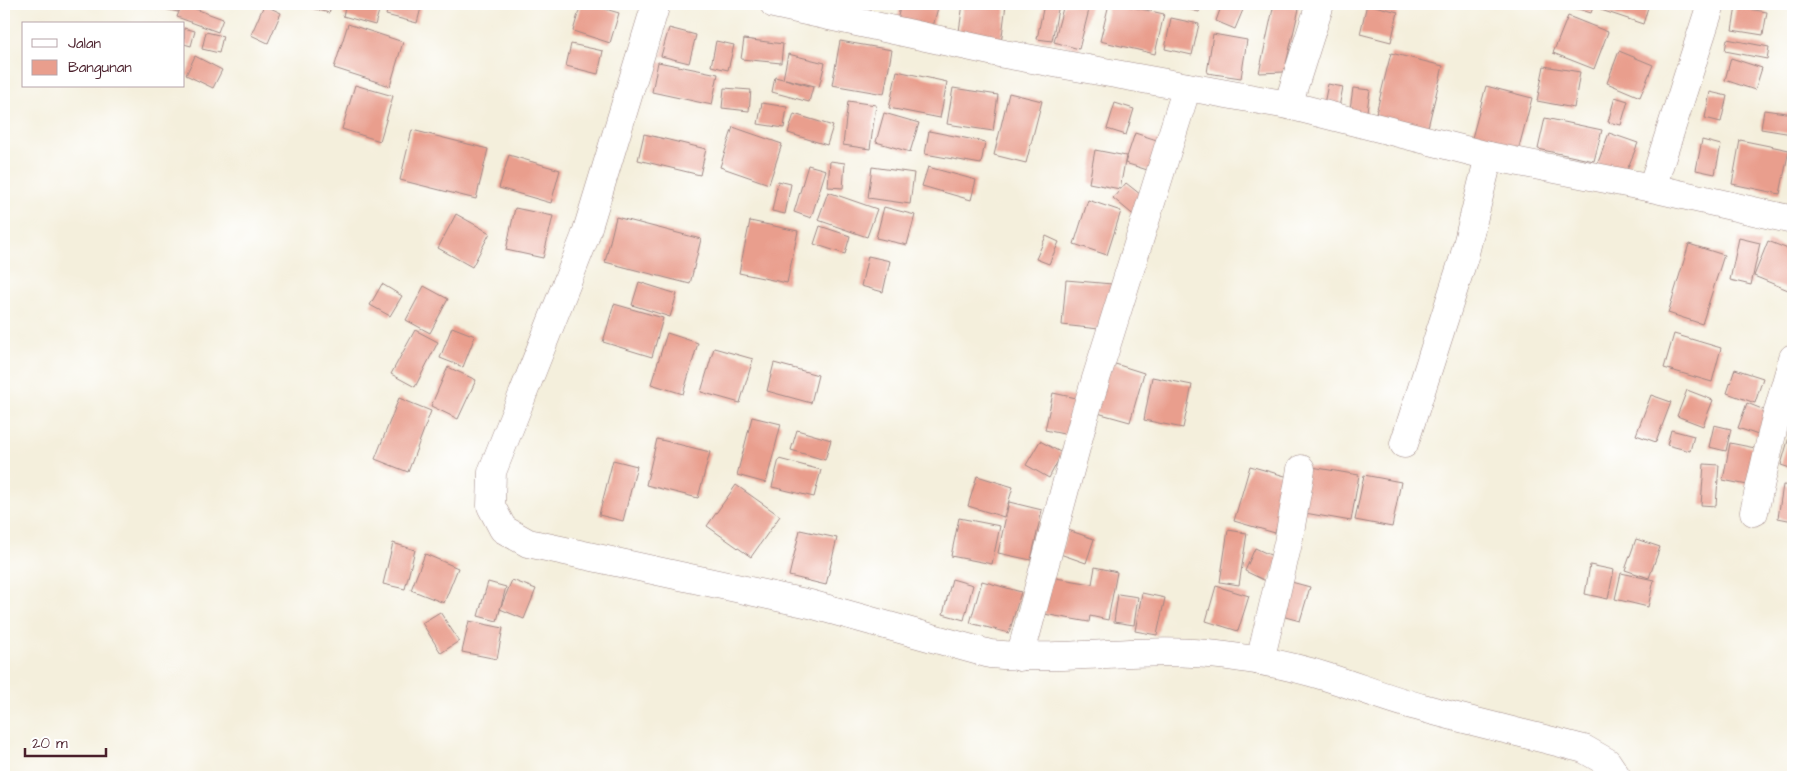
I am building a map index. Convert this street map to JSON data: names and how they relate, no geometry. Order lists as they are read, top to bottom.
{
  "legend": ["Jalan", "Bangunan"],
  "scale_bar": "20 m"
}
